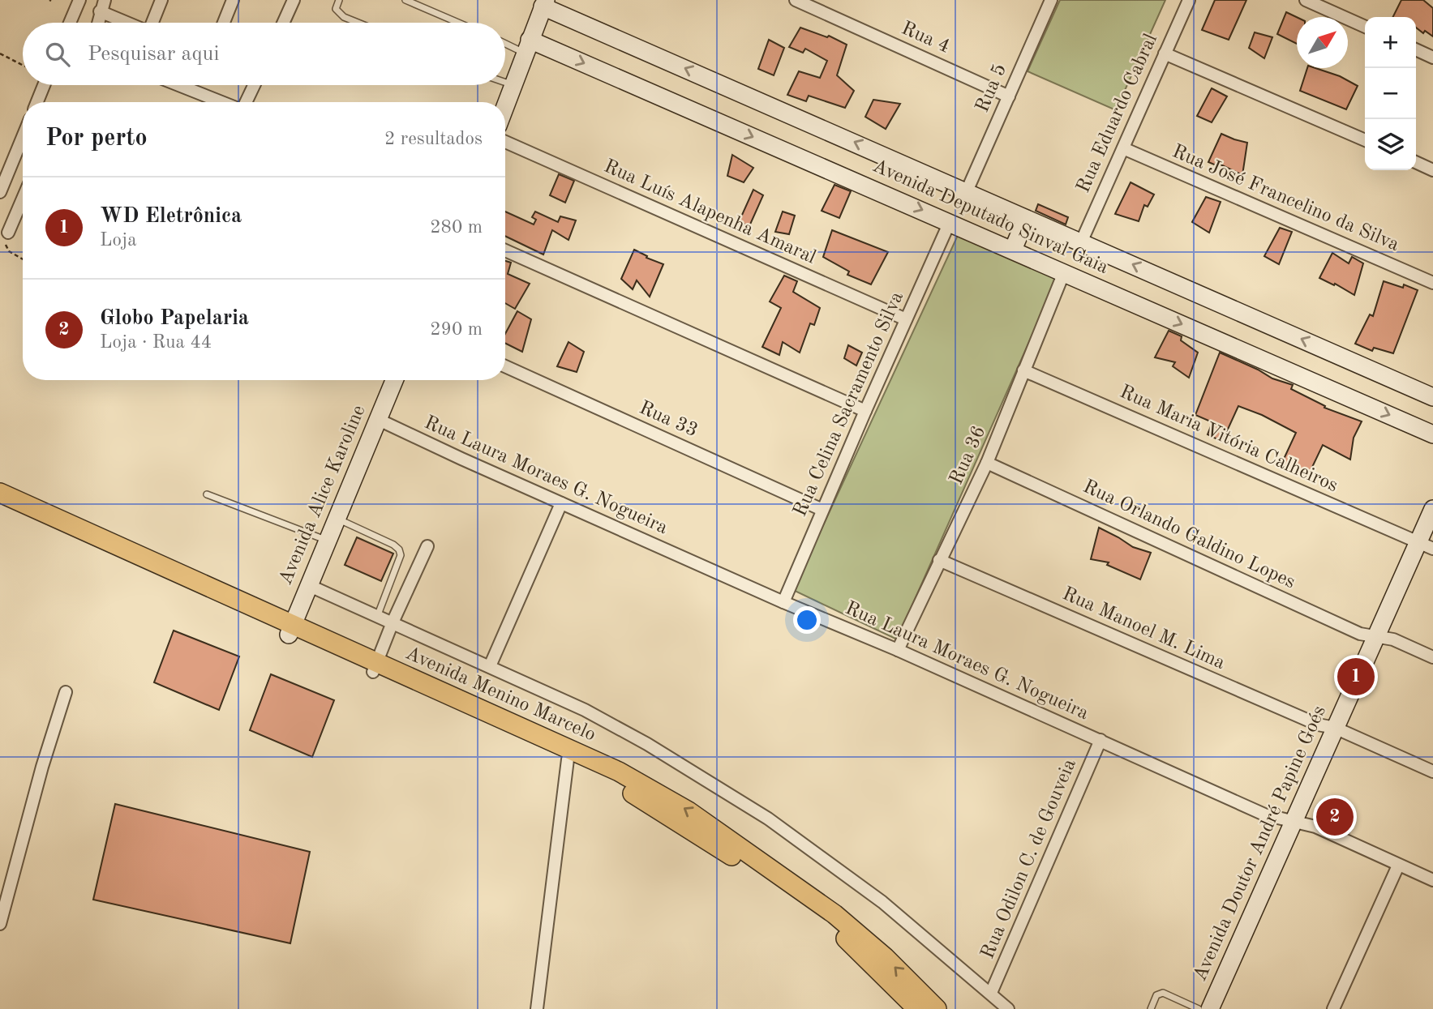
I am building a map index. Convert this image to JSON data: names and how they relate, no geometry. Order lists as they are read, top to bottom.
{
  "streets": {
    "main road": ["Avenida Menino Marcelo"],
    "street": [
      "Rua 4",
      "Rua 5",
      "Rua Eduardo Cabral",
      "Rua José Francelino da Silva",
      "Rua Luís Alapenha Amaral",
      "Avenida Deputado Sinval Gaia",
      "Rua Celina Sacramento Silva",
      "Rua 33",
      "Rua Maria Vitória Calheiros",
      "Rua 36",
      "Rua Laura Moraes G. Nogueira",
      "Avenida Alice Karoline",
      "Rua Orlando Galdino Lopes",
      "Rua Manoel M. Lima",
      "Avenida Doutor André Papine Goés",
      "Rua Odilon C. de Gouveia"
    ]
  },
  "crossings": [
    ["Rua 4", "Rua 5"],
    ["Rua 5", "Avenida Deputado Sinval Gaia"],
    ["Rua Eduardo Cabral", "Rua José Francelino da Silva"],
    ["Rua Eduardo Cabral", "Avenida Deputado Sinval Gaia"],
    ["Rua Luís Alapenha Amaral", "Rua Celina Sacramento Silva"],
    ["Avenida Deputado Sinval Gaia", "Rua Celina Sacramento Silva"],
    ["Avenida Deputado Sinval Gaia", "Rua 36"],
    ["Rua Celina Sacramento Silva", "Rua 33"],
    ["Rua Celina Sacramento Silva", "Rua Laura Moraes G. Nogueira"],
    ["Rua Maria Vitória Calheiros", "Rua 36"],
    ["Rua Maria Vitória Calheiros", "Avenida Doutor André Papine Goés"],
    ["Rua 36", "Rua Laura Moraes G. Nogueira"],
    ["Rua 36", "Rua Orlando Galdino Lopes"],
    ["Rua 36", "Rua Manoel M. Lima"],
    ["Rua Laura Moraes G. Nogueira", "Avenida Alice Karoline"],
    ["Rua Laura Moraes G. Nogueira", "Avenida Doutor André Papine Goés"],
    ["Rua Laura Moraes G. Nogueira", "Rua Odilon C. de Gouveia"],
    ["Avenida Alice Karoline", "Avenida Menino Marcelo"],
    ["Rua Orlando Galdino Lopes", "Avenida Doutor André Papine Goés"],
    ["Rua Manoel M. Lima", "Avenida Doutor André Papine Goés"]
  ],
  "north": "top right",
  "page": {
    "map_buttons": ["+", "−"],
    "search": "Pesquisar aqui",
    "heading": ["Por perto", "2 resultados"],
    "list": [
      {
        "mark": "1",
        "name": "WD Eletrônica",
        "note": "Loja",
        "value": "280 m"
      },
      {
        "mark": "2",
        "name": "Globo Papelaria",
        "note": "Loja · Rua 44",
        "value": "290 m"
      }
    ],
    "pins": ["1", "2"]
  }
}
